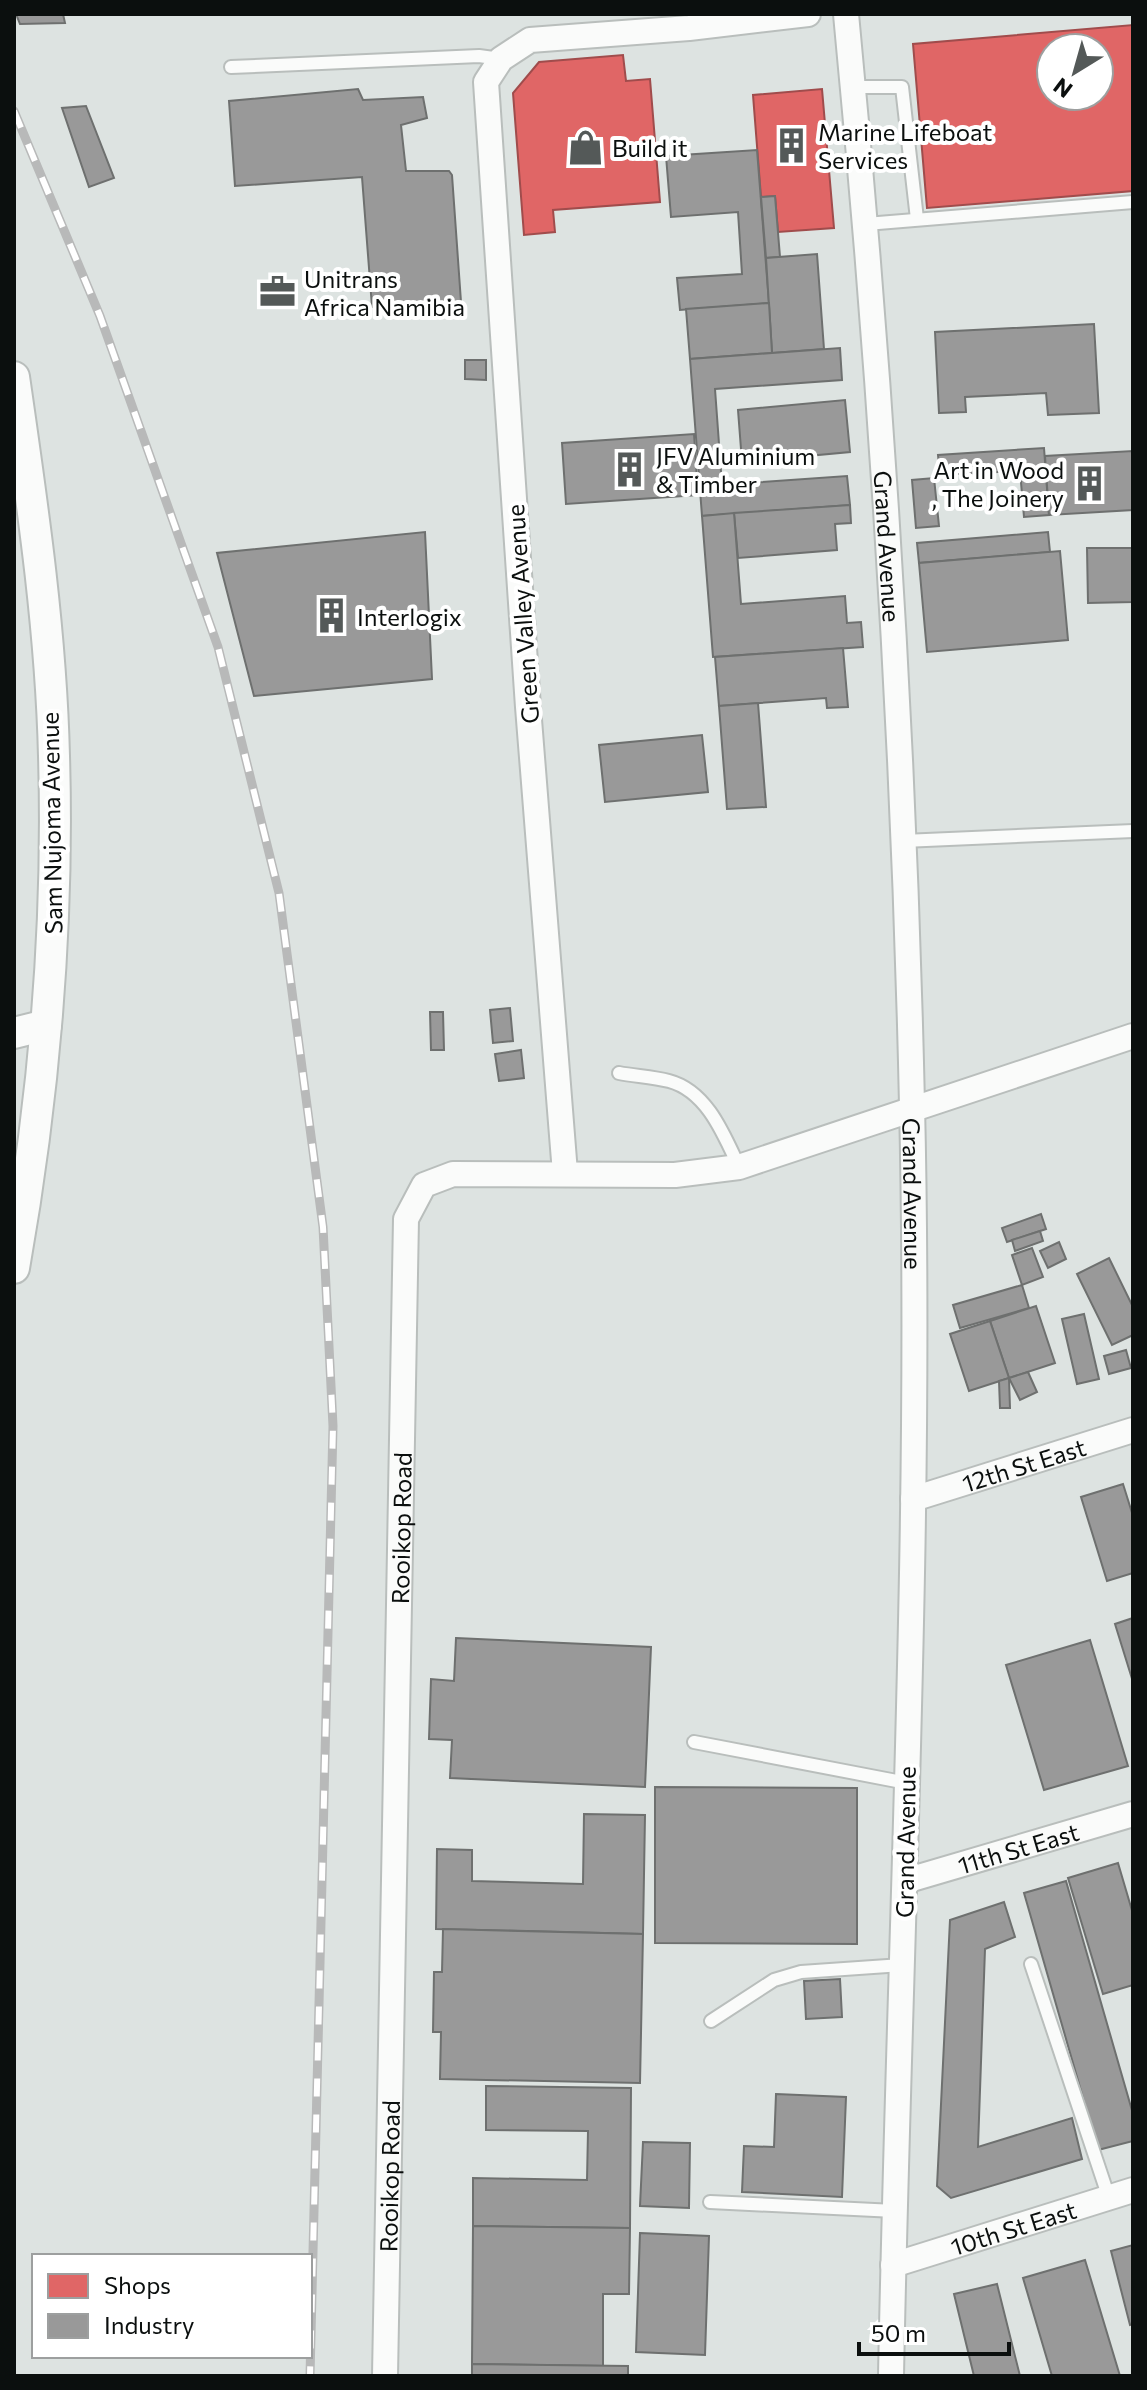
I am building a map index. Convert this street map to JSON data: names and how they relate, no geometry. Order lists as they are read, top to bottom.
{
  "streets": {
    "street": [
      "Grand Avenue",
      "Green Valley Avenue",
      "Sam Nujoma Avenue",
      "12th St East",
      "Rooikop Road",
      "11th St East",
      "10th St East"
    ]
  },
  "crossings": [
    ["Grand Avenue", "12th St East"],
    ["Grand Avenue", "Rooikop Road"],
    ["Grand Avenue", "11th St East"],
    ["Grand Avenue", "10th St East"],
    ["Green Valley Avenue", "Rooikop Road"]
  ],
  "places": {
    "building": [
      "Marine Lifeboat Services",
      "JFV Aluminium & Timber",
      "Art in Wood , The Joinery",
      "Interlogix"
    ],
    "shop": ["Build it"],
    "office": ["Unitrans Africa Namibia"]
  },
  "legend": ["Shops", "Industry"],
  "scale_bar": "50 m",
  "north": "bottom left"
}
